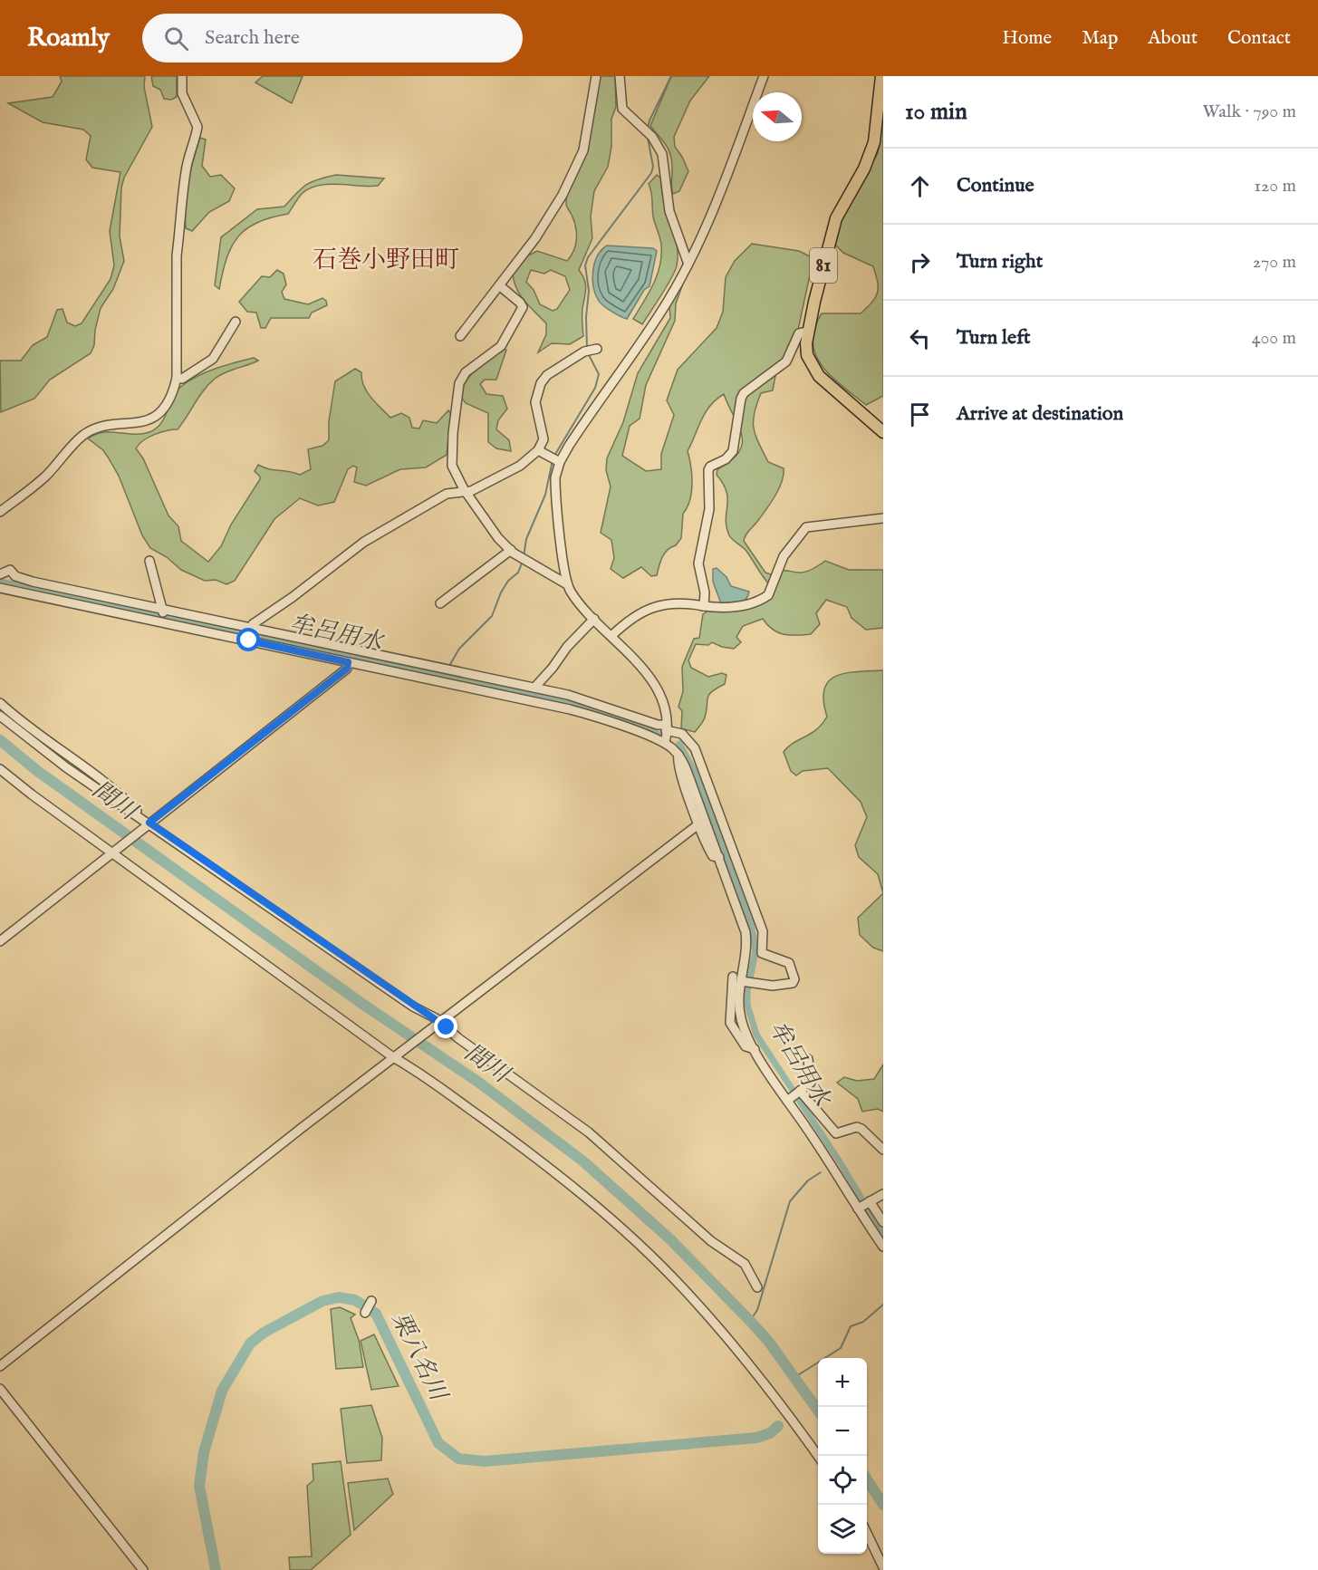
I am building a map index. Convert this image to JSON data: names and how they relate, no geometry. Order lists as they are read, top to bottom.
{
  "streets": {
    "main road": ["81"]
  },
  "districts": ["石巻小野田町"],
  "water": ["牟呂用水", "間川", "栗八名川"],
  "north": "left",
  "page": {
    "header": "Roamly",
    "search": "Search here",
    "nav": [
      "Home",
      "Map",
      "About",
      "Contact"
    ],
    "heading": ["10 min", "Walk · 790 m"],
    "list": [
      ["Continue", "120 m"],
      ["Turn right", "270 m"],
      ["Turn left", "400 m"],
      "Arrive at destination"
    ],
    "map_buttons": ["+", "−"]
  }
}
